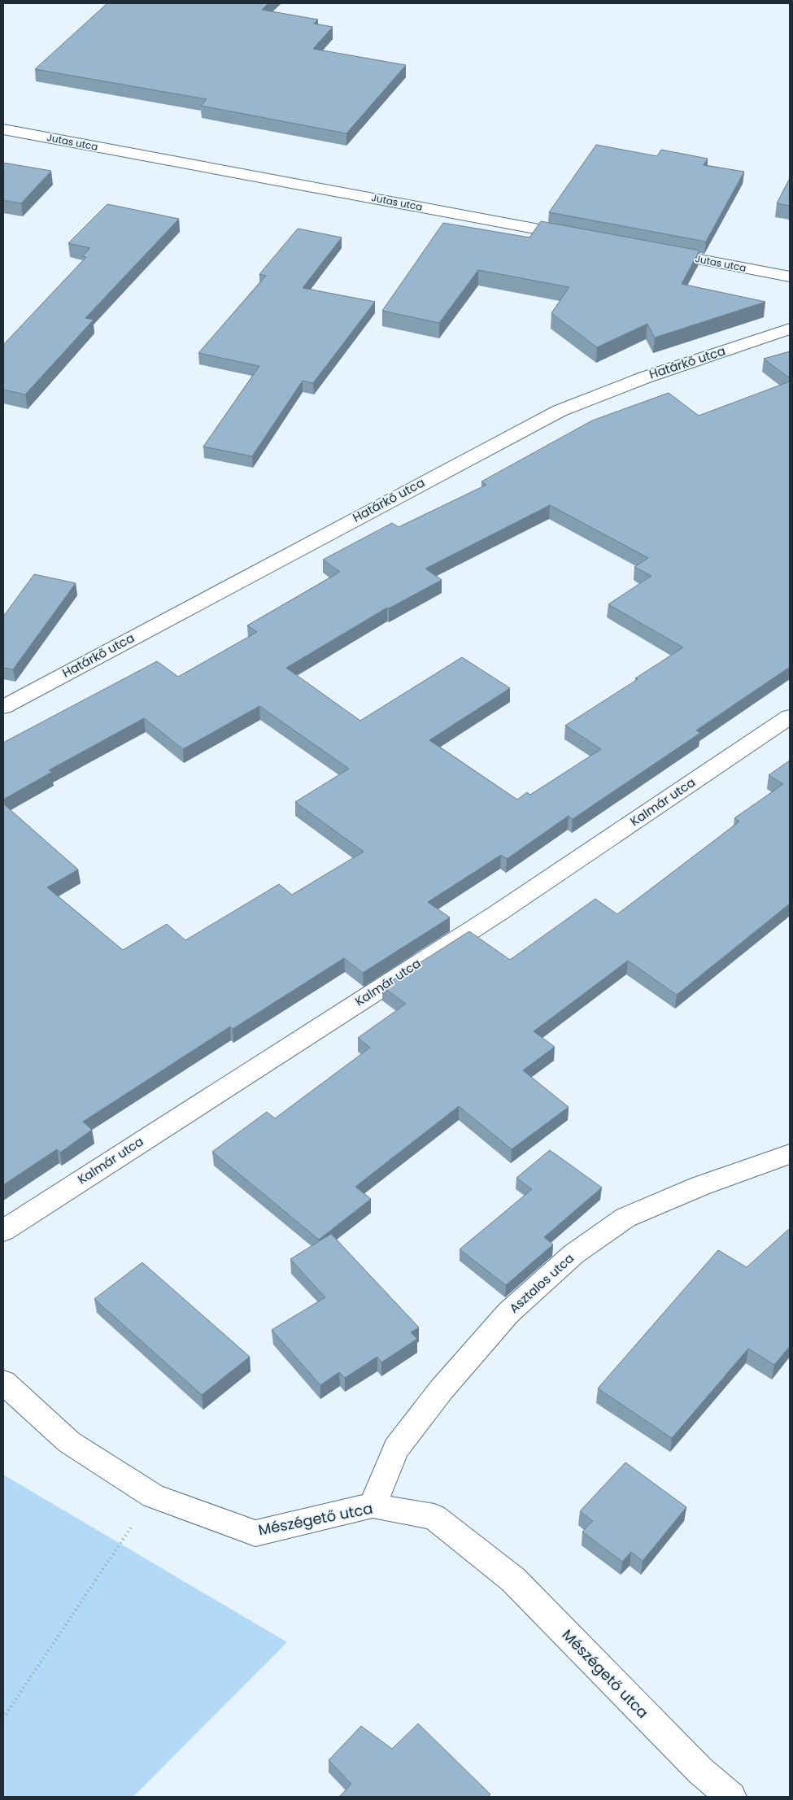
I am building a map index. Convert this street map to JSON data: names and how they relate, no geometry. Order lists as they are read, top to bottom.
{
  "streets": {
    "street": [
      "Jutas utca",
      "Határkő utca",
      "Kalmár utca",
      "Asztalos utca",
      "Mészégető utca"
    ]
  },
  "crossings": [
    ["Asztalos utca", "Mészégető utca"]
  ]
}
